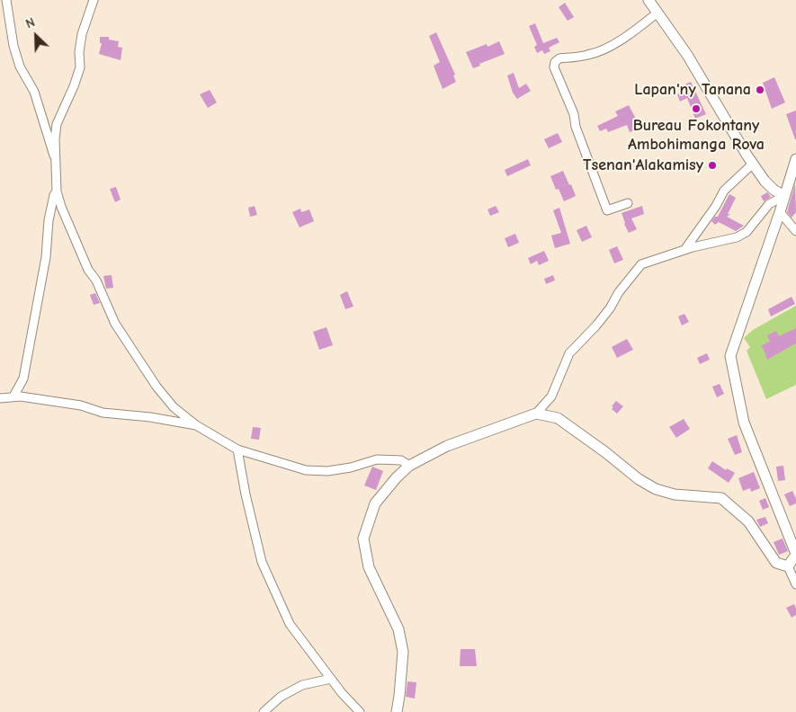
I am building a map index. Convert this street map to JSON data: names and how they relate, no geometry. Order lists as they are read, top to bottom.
{
  "places": ["Lapan'ny Tanana", "Bureau Fokontany Ambohimanga Rova", "Tsenan'Alakamisy"],
  "north": "top left"
}
